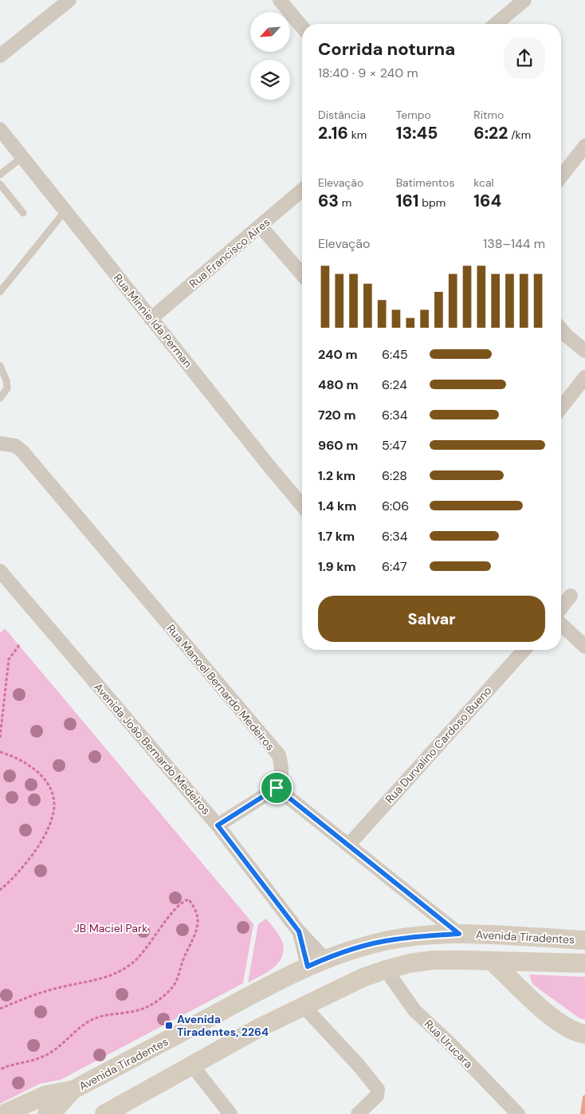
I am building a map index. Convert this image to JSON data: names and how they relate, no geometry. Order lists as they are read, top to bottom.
{
  "streets": {
    "main road": ["Avenida Tiradentes"],
    "street": [
      "Rua Francisco Aires",
      "Rua Minnie Ida Perman",
      "Rua Manoel Bernardo Medeiros",
      "Rua Durvalino Cardoso Bueno",
      "Avenida João Bernardo Medeiros",
      "Rua Urucara"
    ]
  },
  "crossings": [
    ["Rua Francisco Aires", "Rua Minnie Ida Perman"],
    ["Avenida João Bernardo Medeiros", "Avenida Tiradentes"]
  ],
  "parks": ["JB Maciel Park"],
  "places": {
    "transit": ["Avenida Tiradentes, 2264"]
  },
  "north": "bottom left",
  "page": {
    "heading": ["Corrida noturna", "18:40 · 9 × 240 m"],
    "stats": [
      ["Distância", "2.16 km"],
      ["Tempo", "13:45"],
      ["Ritmo", "6:22 /km"],
      ["Elevação", "63 m"],
      ["Batimentos", "161 bpm"],
      ["kcal", "164"]
    ],
    "chart": ["Elevação", "138–144 m"],
    "list": [
      {
        "name": "240 m",
        "note": "6:45"
      },
      {
        "name": "480 m",
        "note": "6:24"
      },
      {
        "name": "720 m",
        "note": "6:34"
      },
      {
        "name": "960 m",
        "note": "5:47"
      },
      {
        "name": "1.2 km",
        "note": "6:28"
      },
      {
        "name": "1.4 km",
        "note": "6:06"
      },
      {
        "name": "1.7 km",
        "note": "6:34"
      },
      {
        "name": "1.9 km",
        "note": "6:47"
      }
    ],
    "buttons": "Salvar"
  }
}
